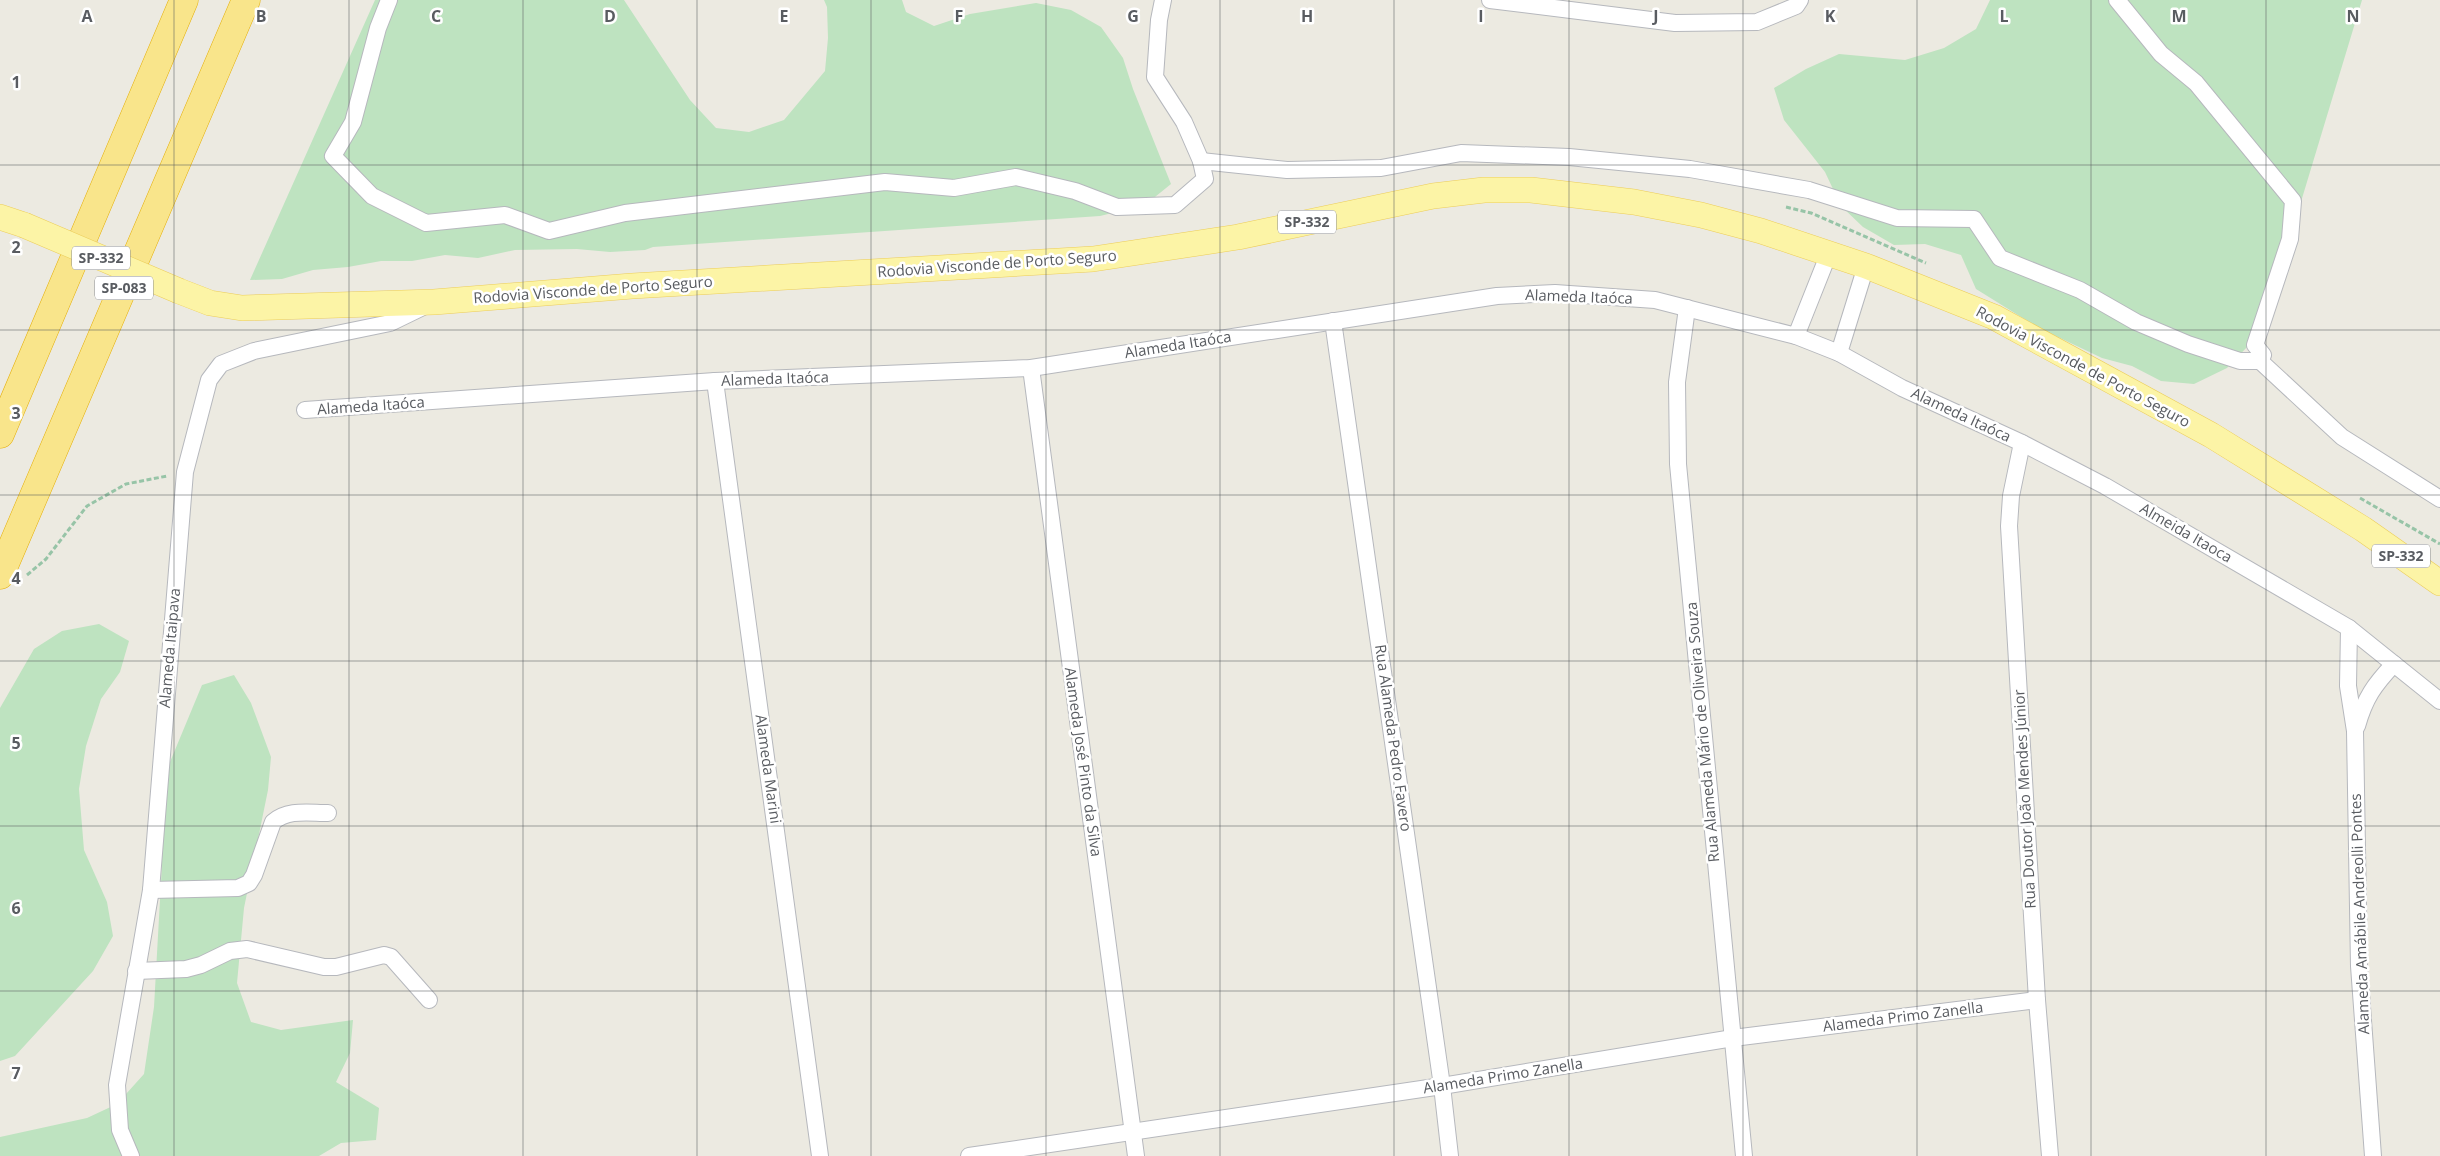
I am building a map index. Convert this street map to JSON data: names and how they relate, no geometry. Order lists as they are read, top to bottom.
{
  "streets": {
    "highway": ["SP-083"],
    "main road": ["SP-332", "Rodovia Visconde de Porto Seguro"],
    "street": [
      "Alameda Itaóca",
      "Almeida Itaoca",
      "Alameda Itaipava",
      "Rua Alameda Mário de Oliveira Souza",
      "Rua Alameda Pedro Favero",
      "Alameda José Pinto da Silva",
      "Alameda Marini",
      "Rua Doutor João Mendes Júnior",
      "Alameda Amábile Andreolli Pontes",
      "Alameda Primo Zanella"
    ]
  },
  "crossings": [
    ["Rodovia Visconde de Porto Seguro", "Alameda Itaipava"],
    ["Alameda Itaóca", "Almeida Itaoca"],
    ["Alameda Itaóca", "Rua Alameda Mário de Oliveira Souza"],
    ["Alameda Itaóca", "Rua Alameda Pedro Favero"],
    ["Alameda Itaóca", "Alameda José Pinto da Silva"],
    ["Alameda Itaóca", "Alameda Marini"],
    ["Alameda Itaóca", "Rua Doutor João Mendes Júnior"],
    ["Almeida Itaoca", "Rua Doutor João Mendes Júnior"],
    ["Almeida Itaoca", "Alameda Amábile Andreolli Pontes"],
    ["Rua Alameda Mário de Oliveira Souza", "Alameda Primo Zanella"],
    ["Rua Alameda Pedro Favero", "Alameda Primo Zanella"],
    ["Alameda José Pinto da Silva", "Alameda Primo Zanella"],
    ["Rua Doutor João Mendes Júnior", "Alameda Primo Zanella"]
  ],
  "grid": {
    "columns": [
      "A",
      "B",
      "C",
      "D",
      "E",
      "F",
      "G",
      "H",
      "I",
      "J",
      "K",
      "L",
      "M",
      "N"
    ],
    "rows": [
      "1",
      "2",
      "3",
      "4",
      "5",
      "6",
      "7"
    ]
  }
}
